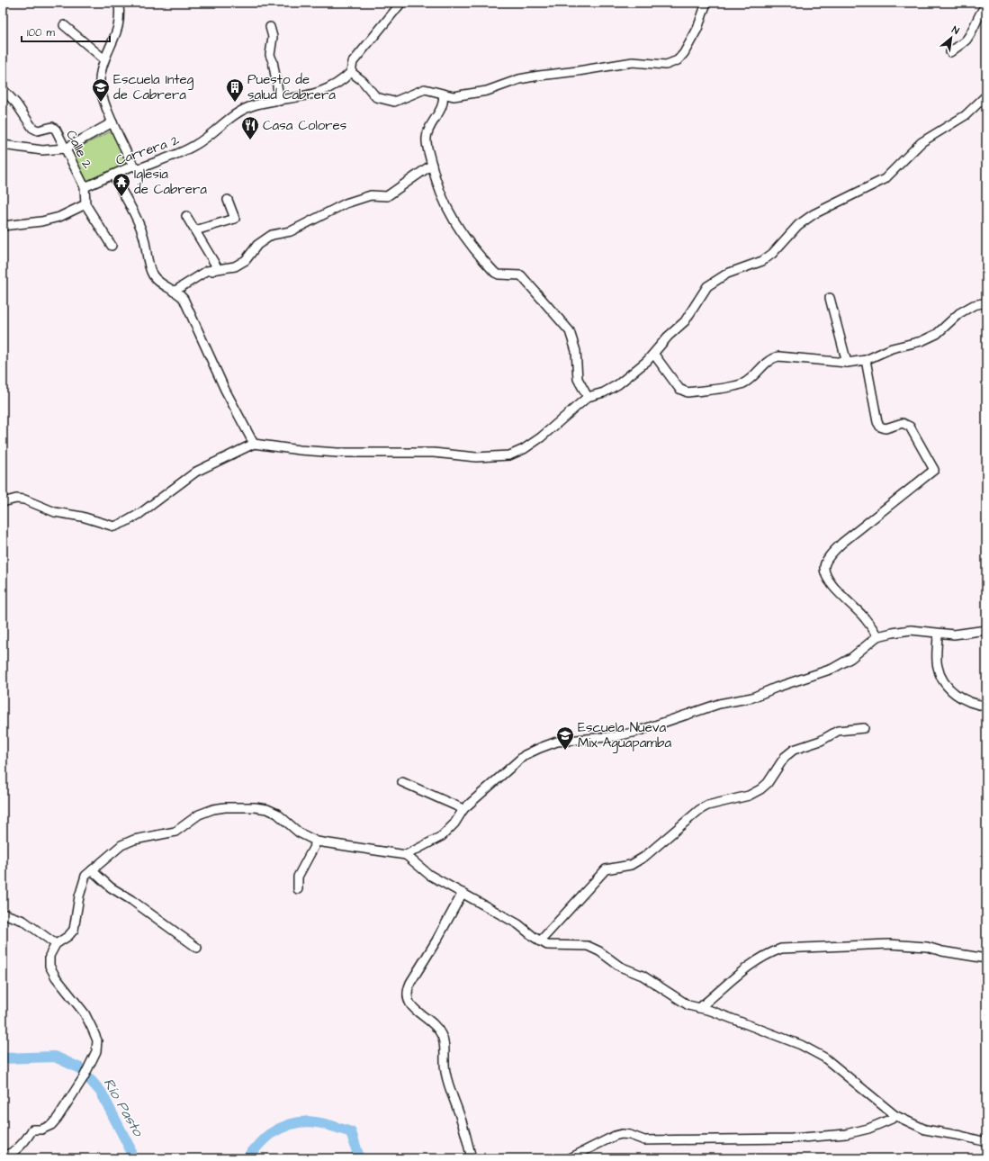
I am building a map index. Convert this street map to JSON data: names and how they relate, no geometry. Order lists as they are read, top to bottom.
{
  "streets": {
    "street": ["Calle 2", "Carrera 2"]
  },
  "crossings": [
    ["Calle 2", "Carrera 2"]
  ],
  "water": ["Río Pasto"],
  "places": {
    "school or university": ["Escuela Integ de Cabrera", "Escuela Nueva Mix Aguapamba"],
    "building": ["Puesto de salud Cabrera"],
    "restaurant": ["Casa Colores"],
    "temple": ["Iglesia de Cabrera"]
  },
  "scale_bar": "100 m",
  "north": "top right"
}
